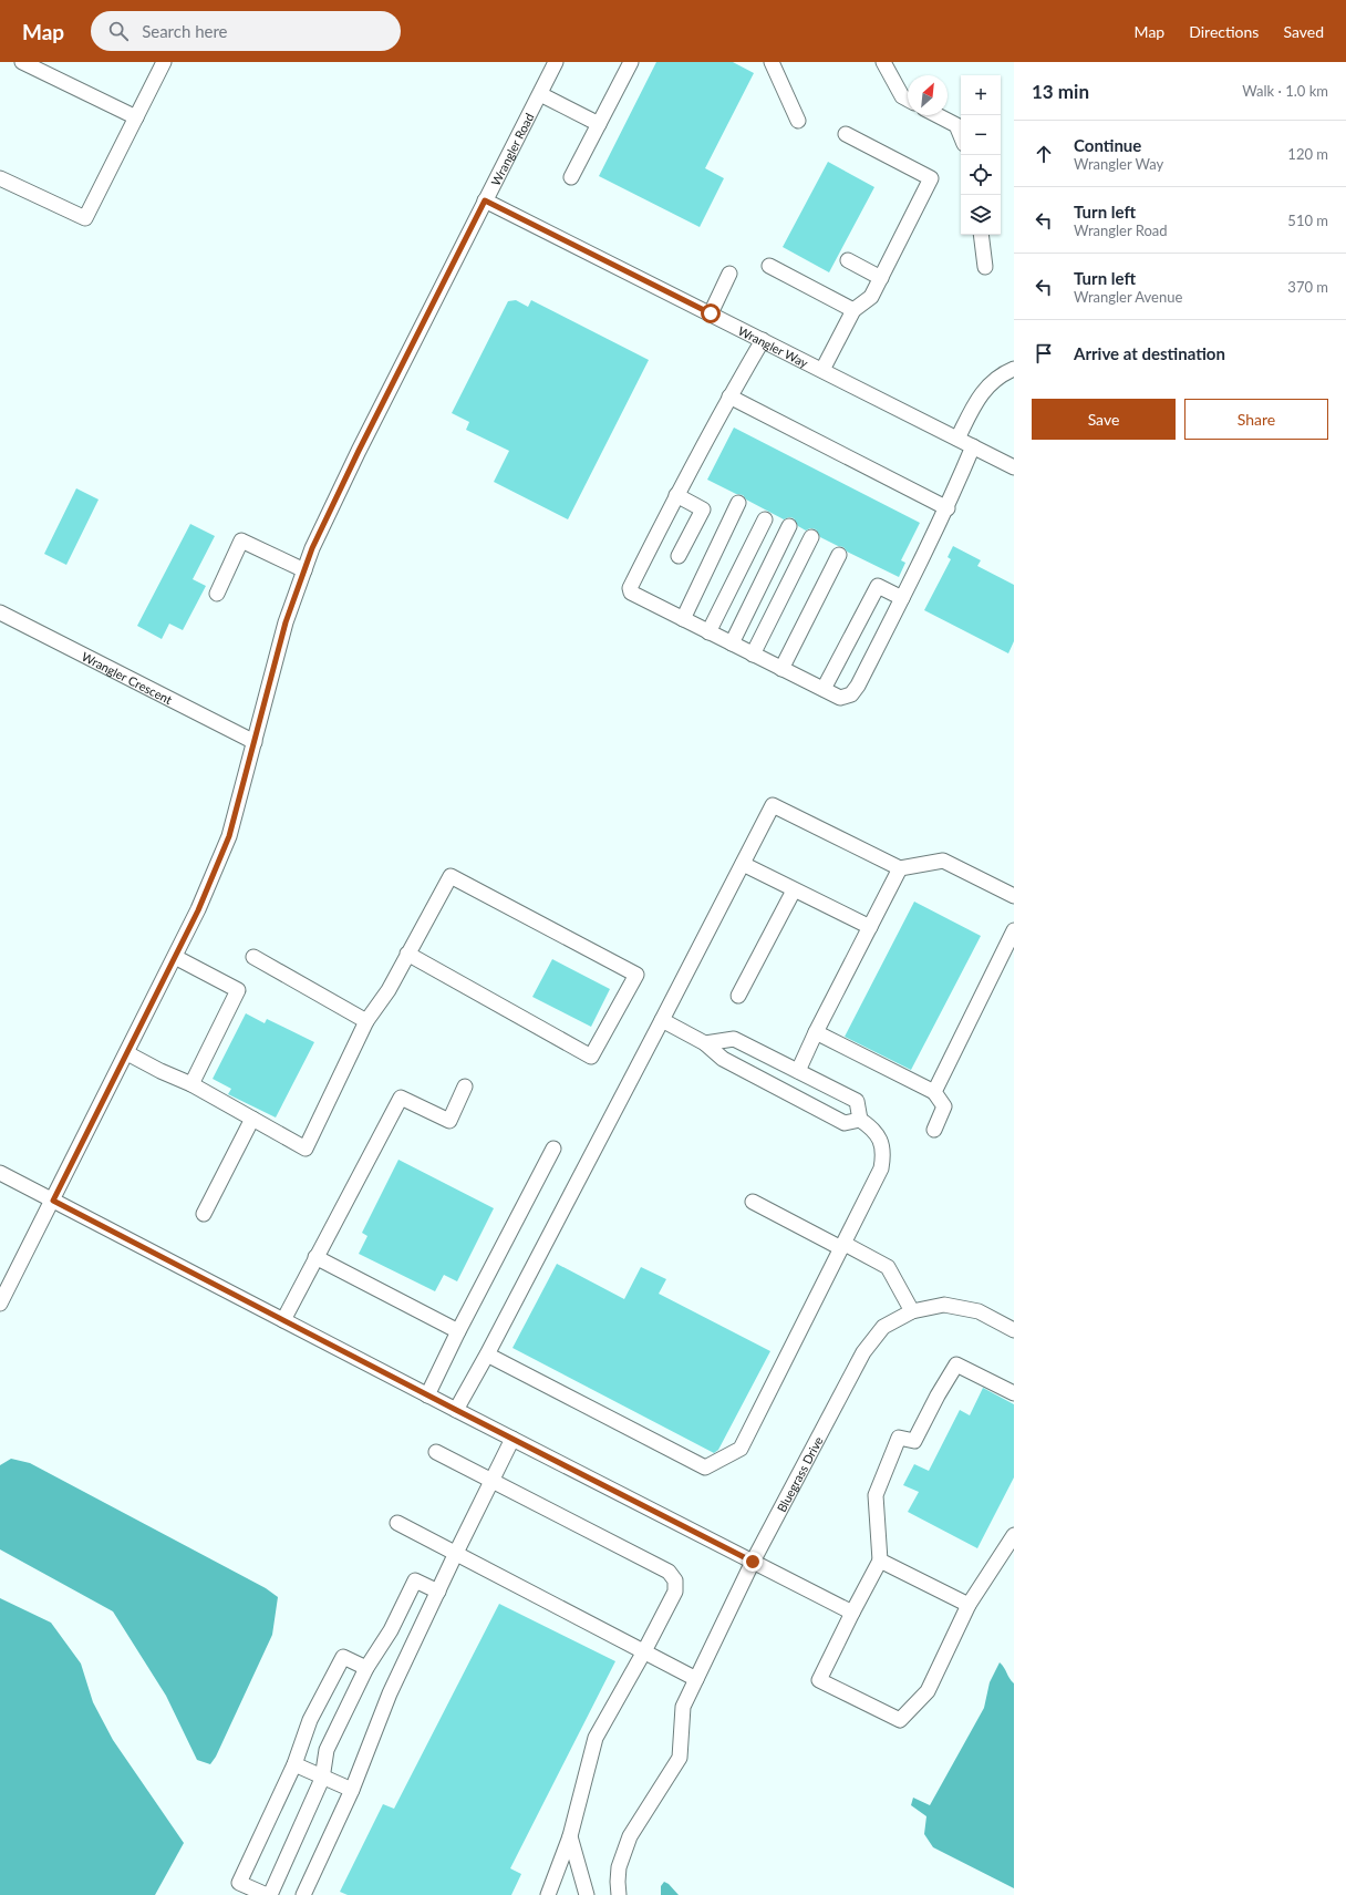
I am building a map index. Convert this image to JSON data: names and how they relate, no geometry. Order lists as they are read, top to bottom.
{
  "streets": {
    "street": [
      "Wrangler Road",
      "Wrangler Way",
      "Wrangler Crescent",
      "Bluegrass Drive"
    ]
  },
  "crossings": [
    ["Wrangler Road", "Wrangler Way"],
    ["Wrangler Road", "Wrangler Crescent"]
  ],
  "north": "top right",
  "page": {
    "header": "Map",
    "search": "Search here",
    "nav": ["Map", "Directions", "Saved"],
    "heading": ["13 min", "Walk · 1.0 km"],
    "map_buttons": ["+", "−"],
    "list": [
      ["Continue", "Wrangler Way", "120 m"],
      ["Turn left", "Wrangler Road", "510 m"],
      ["Turn left", "Wrangler Avenue", "370 m"],
      "Arrive at destination"
    ],
    "buttons": ["Save", "Share"]
  }
}
